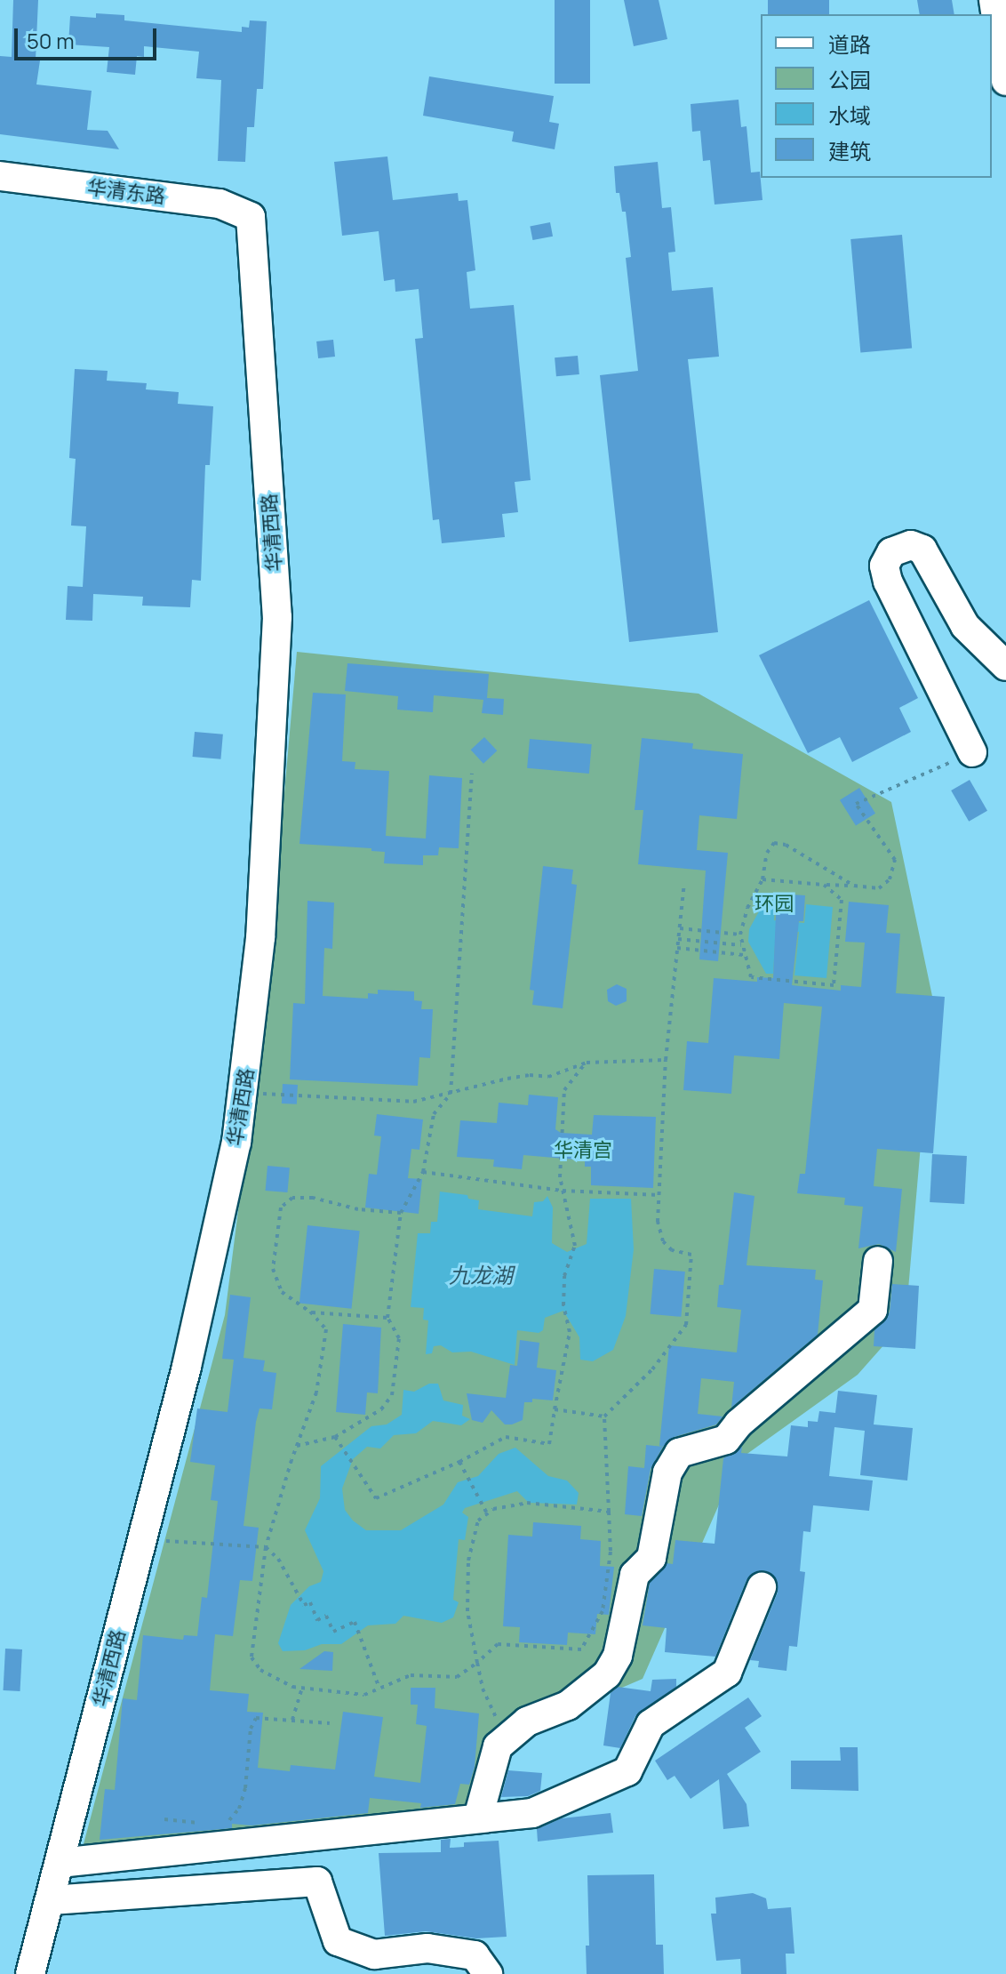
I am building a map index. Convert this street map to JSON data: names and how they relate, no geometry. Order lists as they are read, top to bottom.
{
  "streets": {
    "street": ["华清东路", "华清西路"]
  },
  "crossings": [
    ["华清东路", "华清西路"]
  ],
  "water": ["九龙湖"],
  "parks": ["环园", "华清宫"],
  "legend": [
    "道路",
    "公园",
    "水域",
    "建筑"
  ],
  "scale_bar": "50 m"
}
